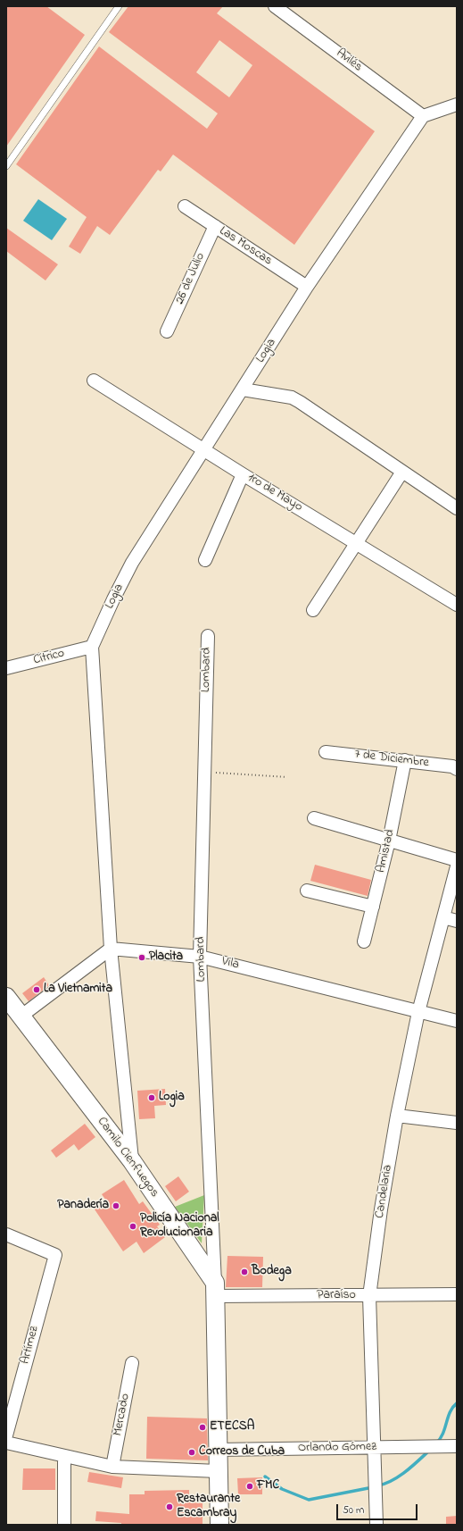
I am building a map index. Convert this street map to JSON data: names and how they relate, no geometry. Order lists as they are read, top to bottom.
{
  "streets": {
    "main road": ["Camilo Cienfuegos"],
    "street": [
      "Avilés",
      "Las Moscas",
      "26 de Julio",
      "Logia",
      "1ro de Mayo",
      "Cítrico",
      "Lombard",
      "7 de Diciembre",
      "Amistad",
      "Vila",
      "Candelaria",
      "Paraíso",
      "Artímez",
      "Mercado",
      "Orlando Gómez"
    ]
  },
  "crossings": [
    ["Avilés", "Logia"],
    ["Las Moscas", "26 de Julio"],
    ["Las Moscas", "Logia"],
    ["Logia", "1ro de Mayo"],
    ["Logia", "Cítrico"],
    ["Logia", "Vila"],
    ["Logia", "Camilo Cienfuegos"],
    ["Lombard", "Vila"],
    ["Lombard", "Camilo Cienfuegos"],
    ["Lombard", "Paraíso"],
    ["7 de Diciembre", "Amistad"],
    ["Vila", "Candelaria"],
    ["Camilo Cienfuegos", "Paraíso"],
    ["Candelaria", "Paraíso"],
    ["Candelaria", "Orlando Gómez"]
  ],
  "places": [
    "Placita",
    "La Vietnamita",
    "Logia",
    "Panadería",
    "Policía Nacional Revolucionaria",
    "Bodega",
    "ETECSA",
    "Correos de Cuba",
    "FMC",
    "Restaurante Escambray"
  ],
  "scale_bar": "50 m"
}
